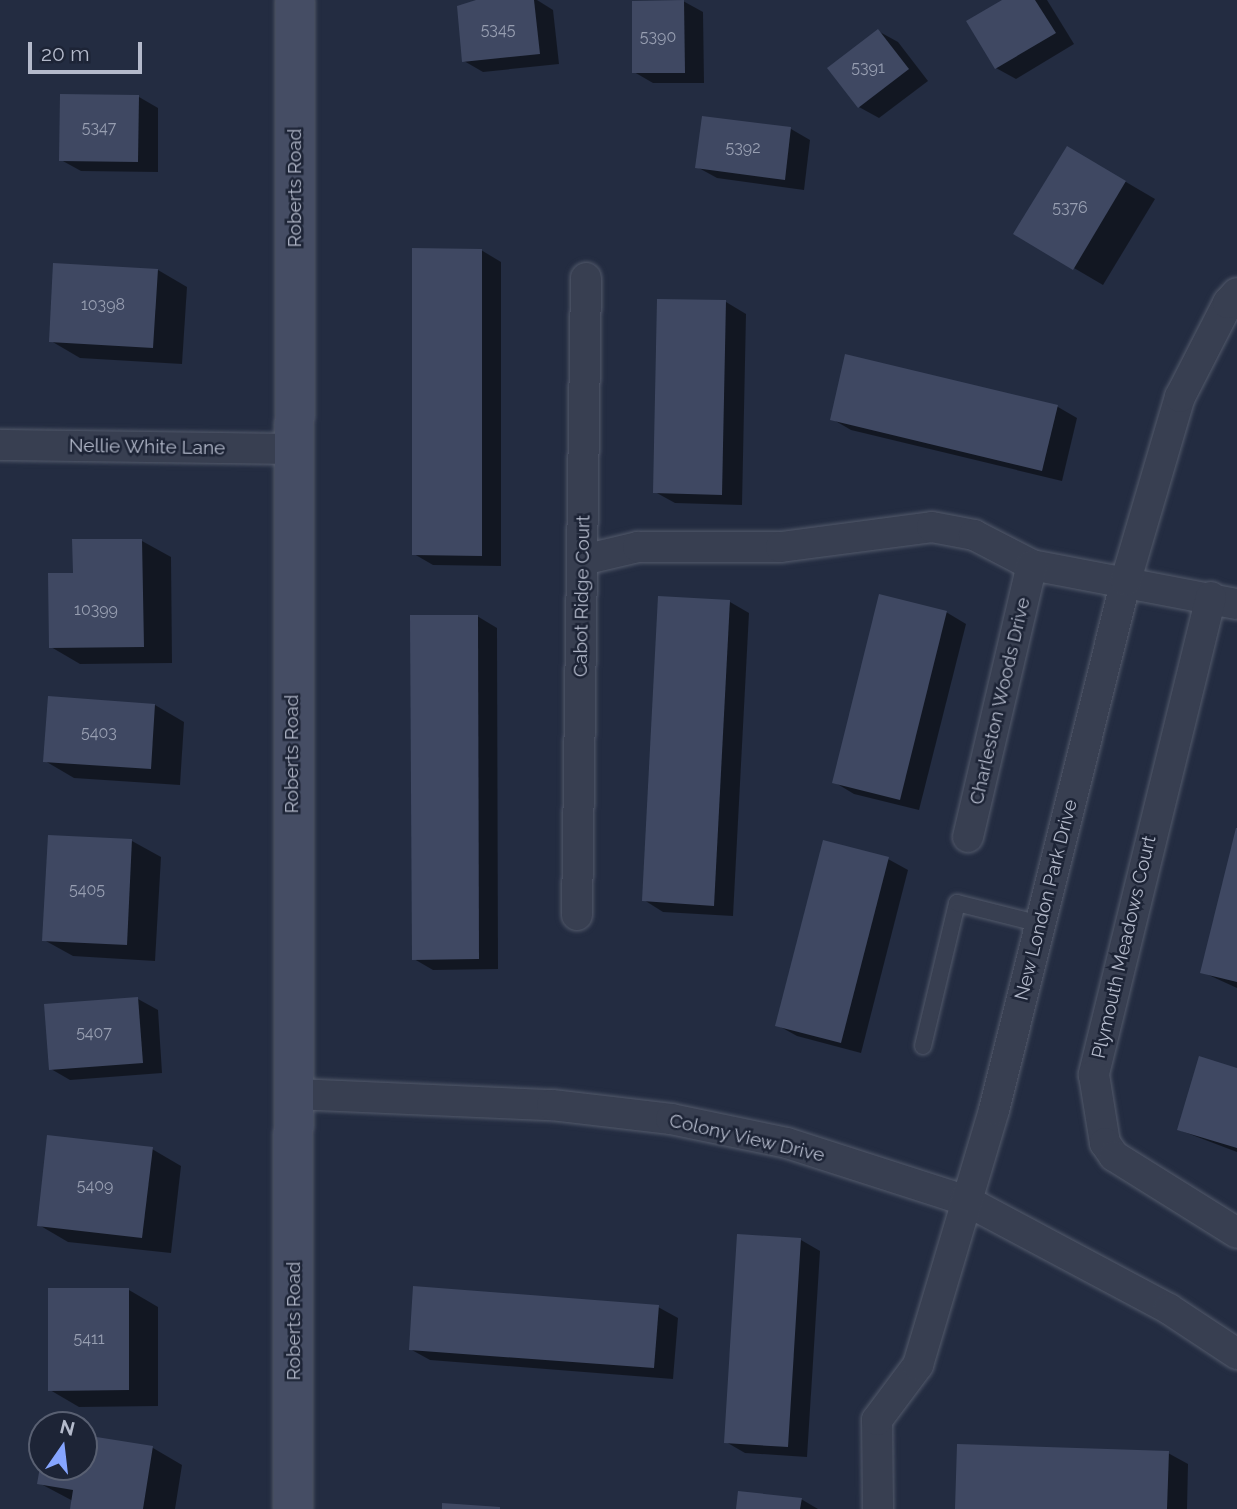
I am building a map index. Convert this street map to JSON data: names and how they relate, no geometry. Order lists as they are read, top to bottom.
{
  "streets": {
    "main road": ["Roberts Road"],
    "street": [
      "Nellie White Lane",
      "Cabot Ridge Court",
      "Charleston Woods Drive",
      "New London Park Drive",
      "Plymouth Meadows Court",
      "Colony View Drive"
    ]
  },
  "crossings": [
    ["Roberts Road", "Nellie White Lane"],
    ["Roberts Road", "Colony View Drive"],
    ["New London Park Drive", "Colony View Drive"]
  ],
  "house_numbers": [
    "5345",
    "5390",
    "5391",
    "5347",
    "5392",
    "5376",
    "10398",
    "10399",
    "5403",
    "5405",
    "5407",
    "5409",
    "5411"
  ],
  "scale_bar": "20 m",
  "north": "top"
}
